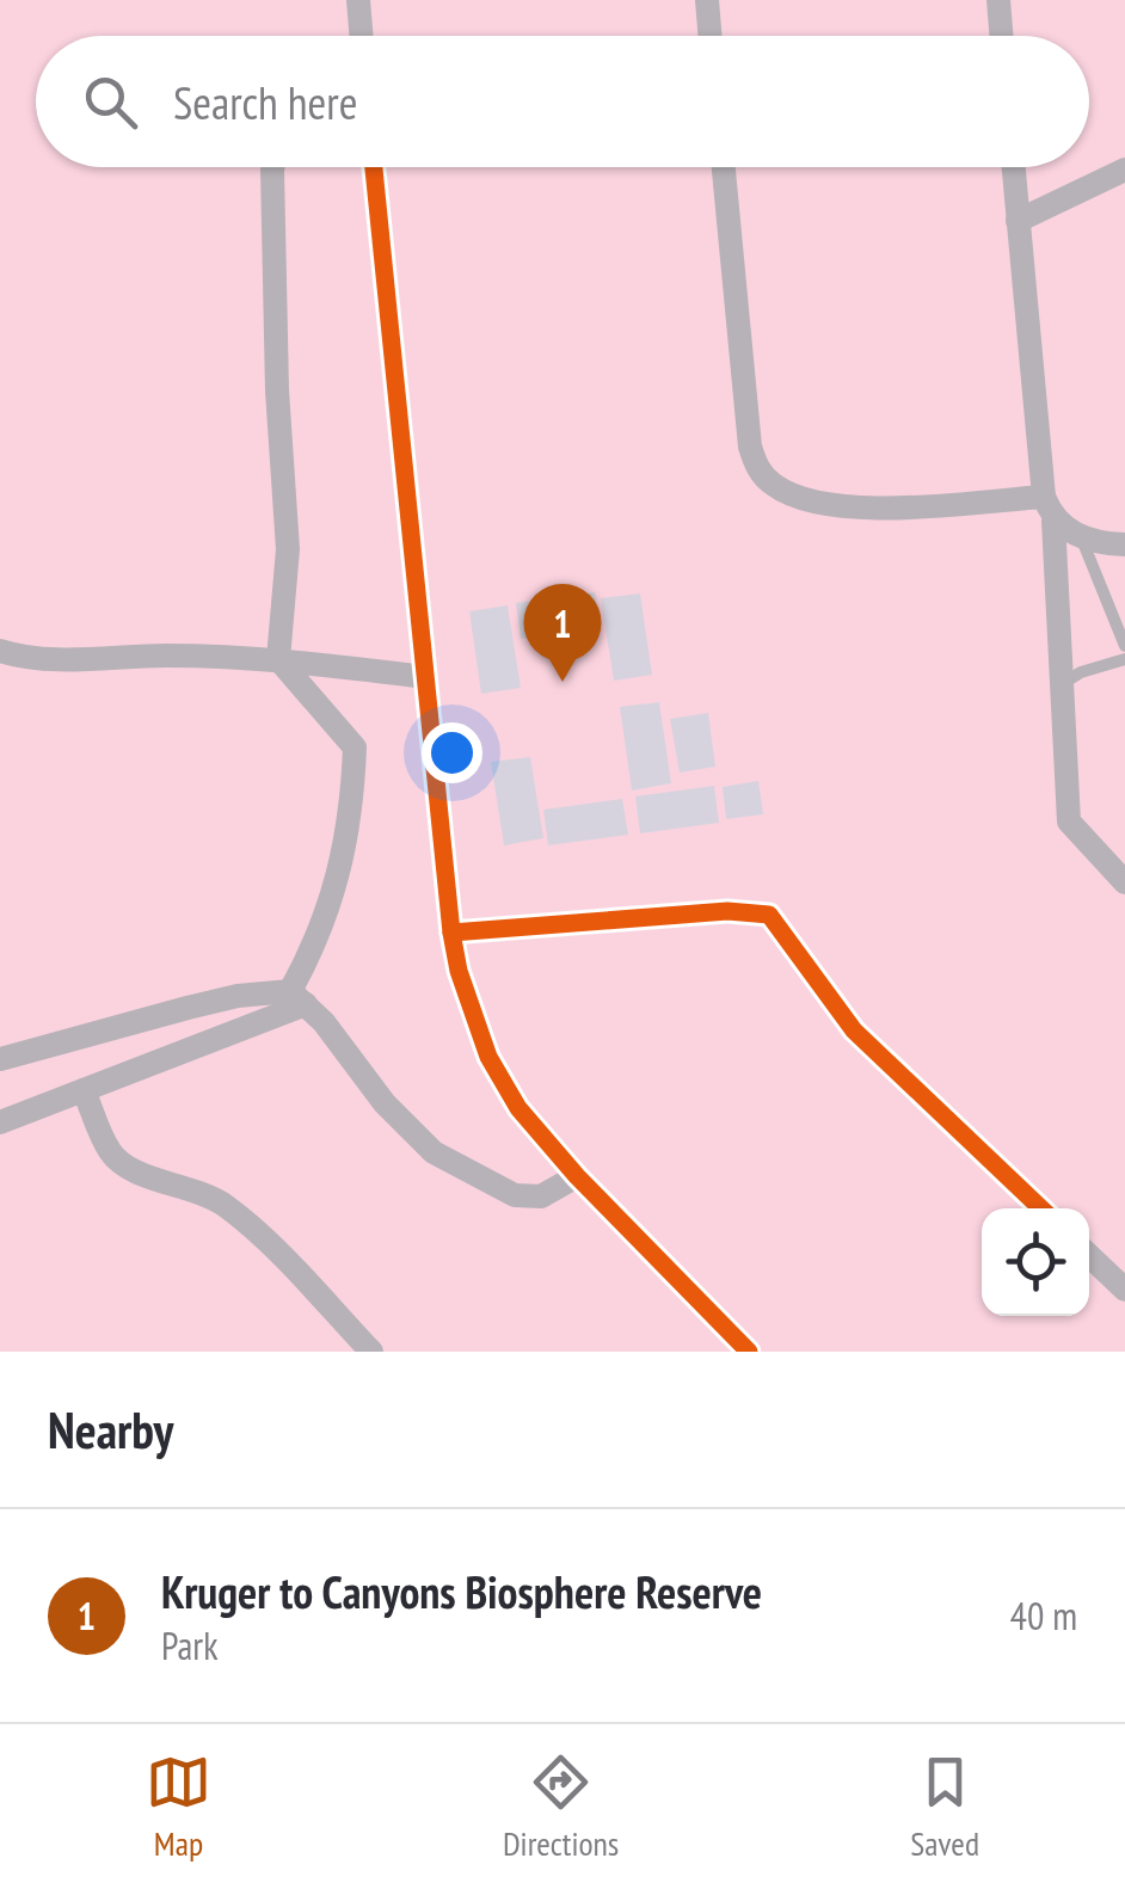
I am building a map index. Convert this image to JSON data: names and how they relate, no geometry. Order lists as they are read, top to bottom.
{
  "page": {
    "search": "Search here",
    "pins": "1",
    "heading": "Nearby",
    "list": [
      {
        "mark": "1",
        "name": "Kruger to Canyons Biosphere Reserve",
        "note": "Park",
        "value": "40 m"
      }
    ],
    "nav": ["Map", "Directions", "Saved"]
  }
}
